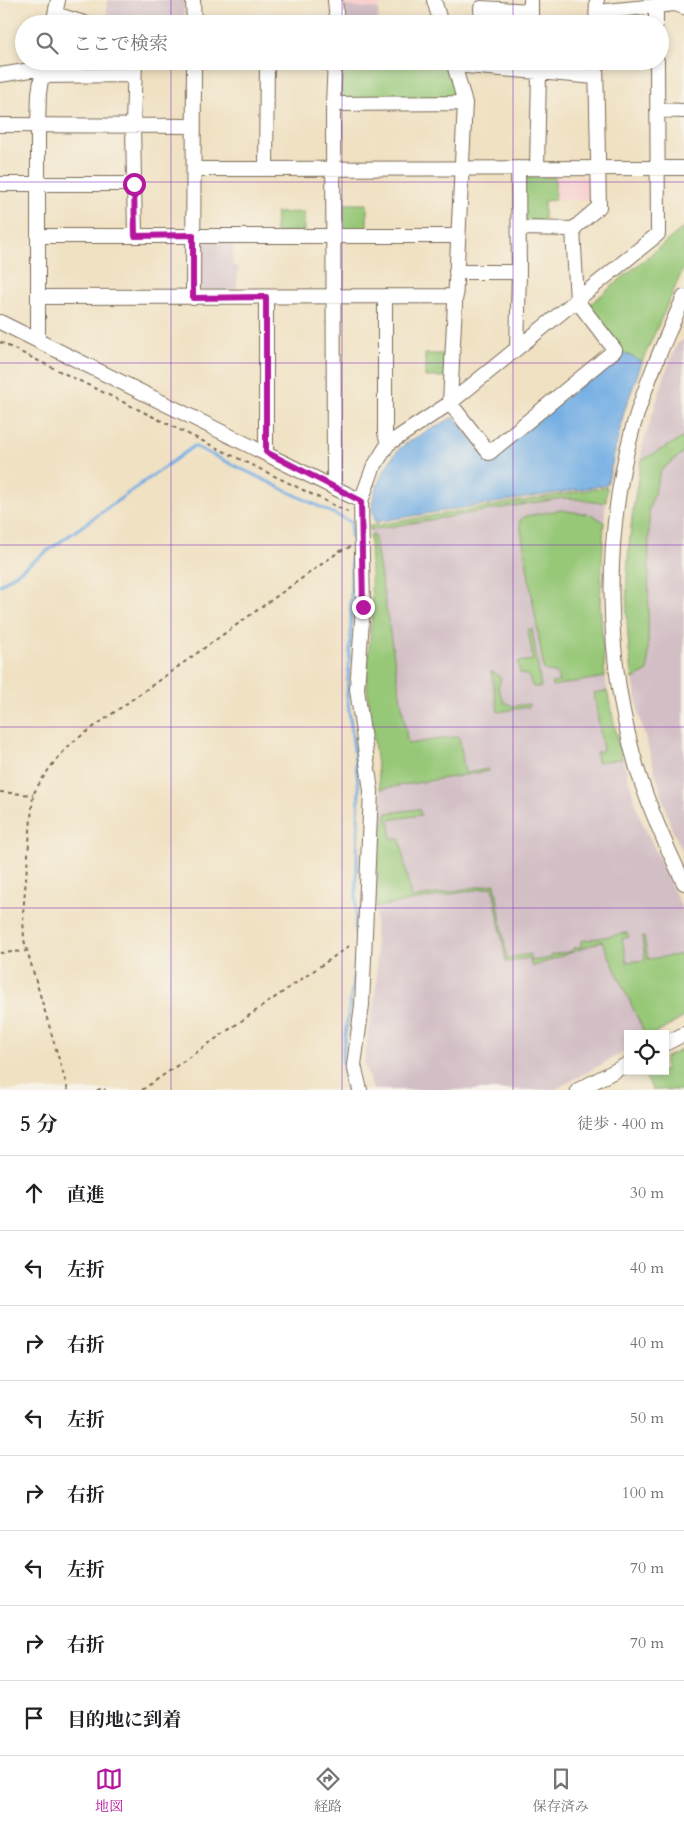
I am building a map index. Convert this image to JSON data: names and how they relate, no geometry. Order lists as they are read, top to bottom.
{
  "page": {
    "search": "ここで検索",
    "heading": ["5 分", "徒歩 · 400 m"],
    "list": [
      ["直進", "30 m"],
      ["左折", "40 m"],
      ["右折", "40 m"],
      ["左折", "50 m"],
      ["右折", "100 m"],
      ["左折", "70 m"],
      ["右折", "70 m"],
      "目的地に到着"
    ],
    "nav": ["地図", "経路", "保存済み"]
  }
}
